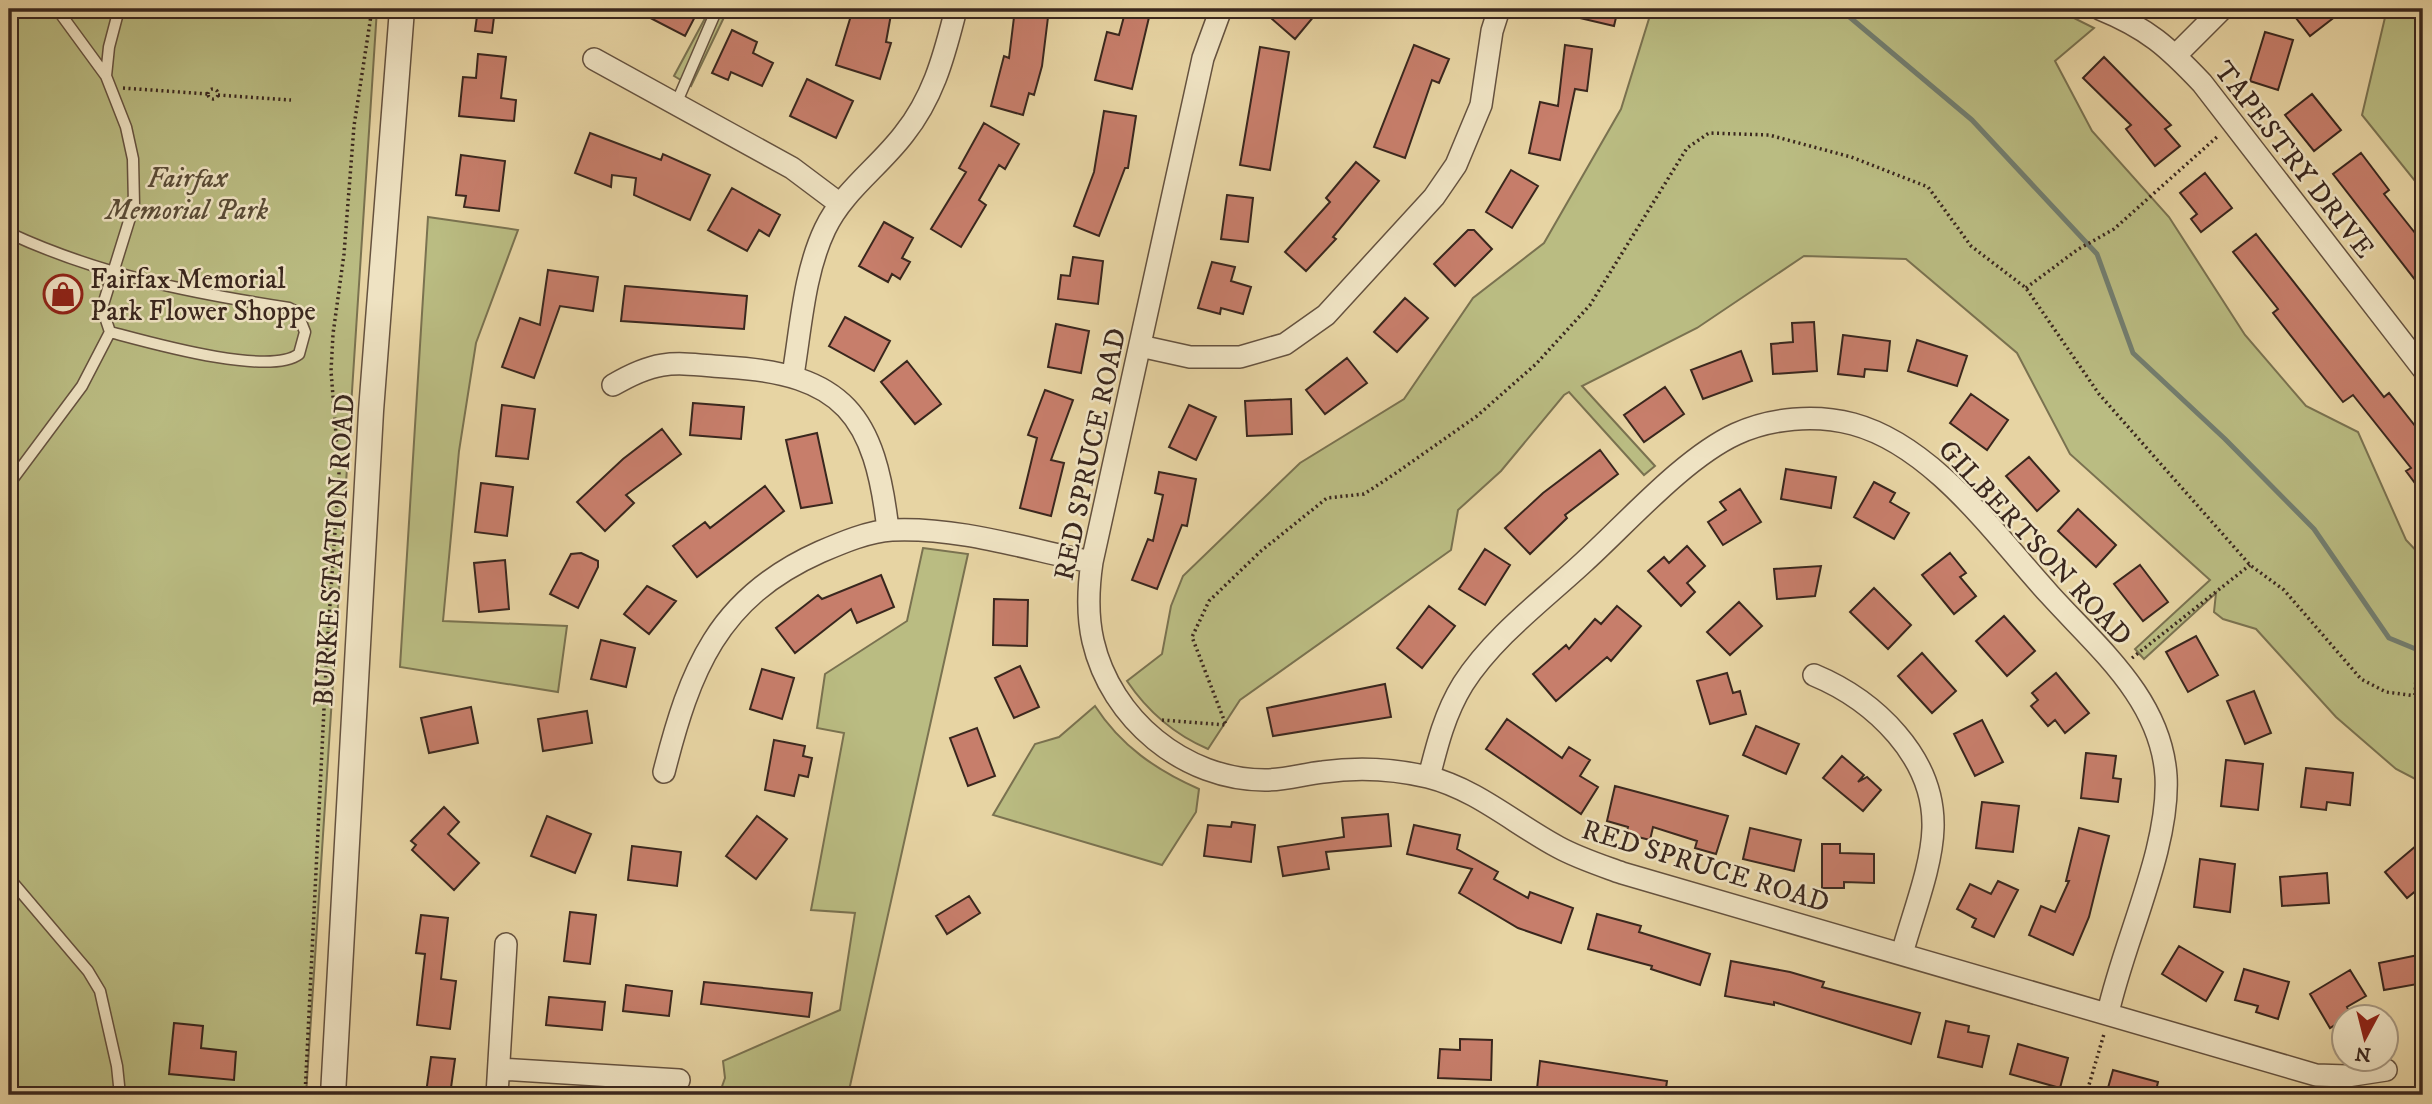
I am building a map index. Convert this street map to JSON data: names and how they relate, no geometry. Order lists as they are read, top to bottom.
{
  "streets": {
    "street": [
      "TAPESTRY DRIVE",
      "RED SPRUCE ROAD",
      "GILBERTSON ROAD",
      "BURKE STATION ROAD"
    ]
  },
  "crossings": [
    ["RED SPRUCE ROAD", "GILBERTSON ROAD"]
  ],
  "parks": ["Fairfax Memorial Park"],
  "places": {
    "shop": ["Fairfax Memorial Park Flower Shoppe"]
  },
  "north": "bottom"
}
